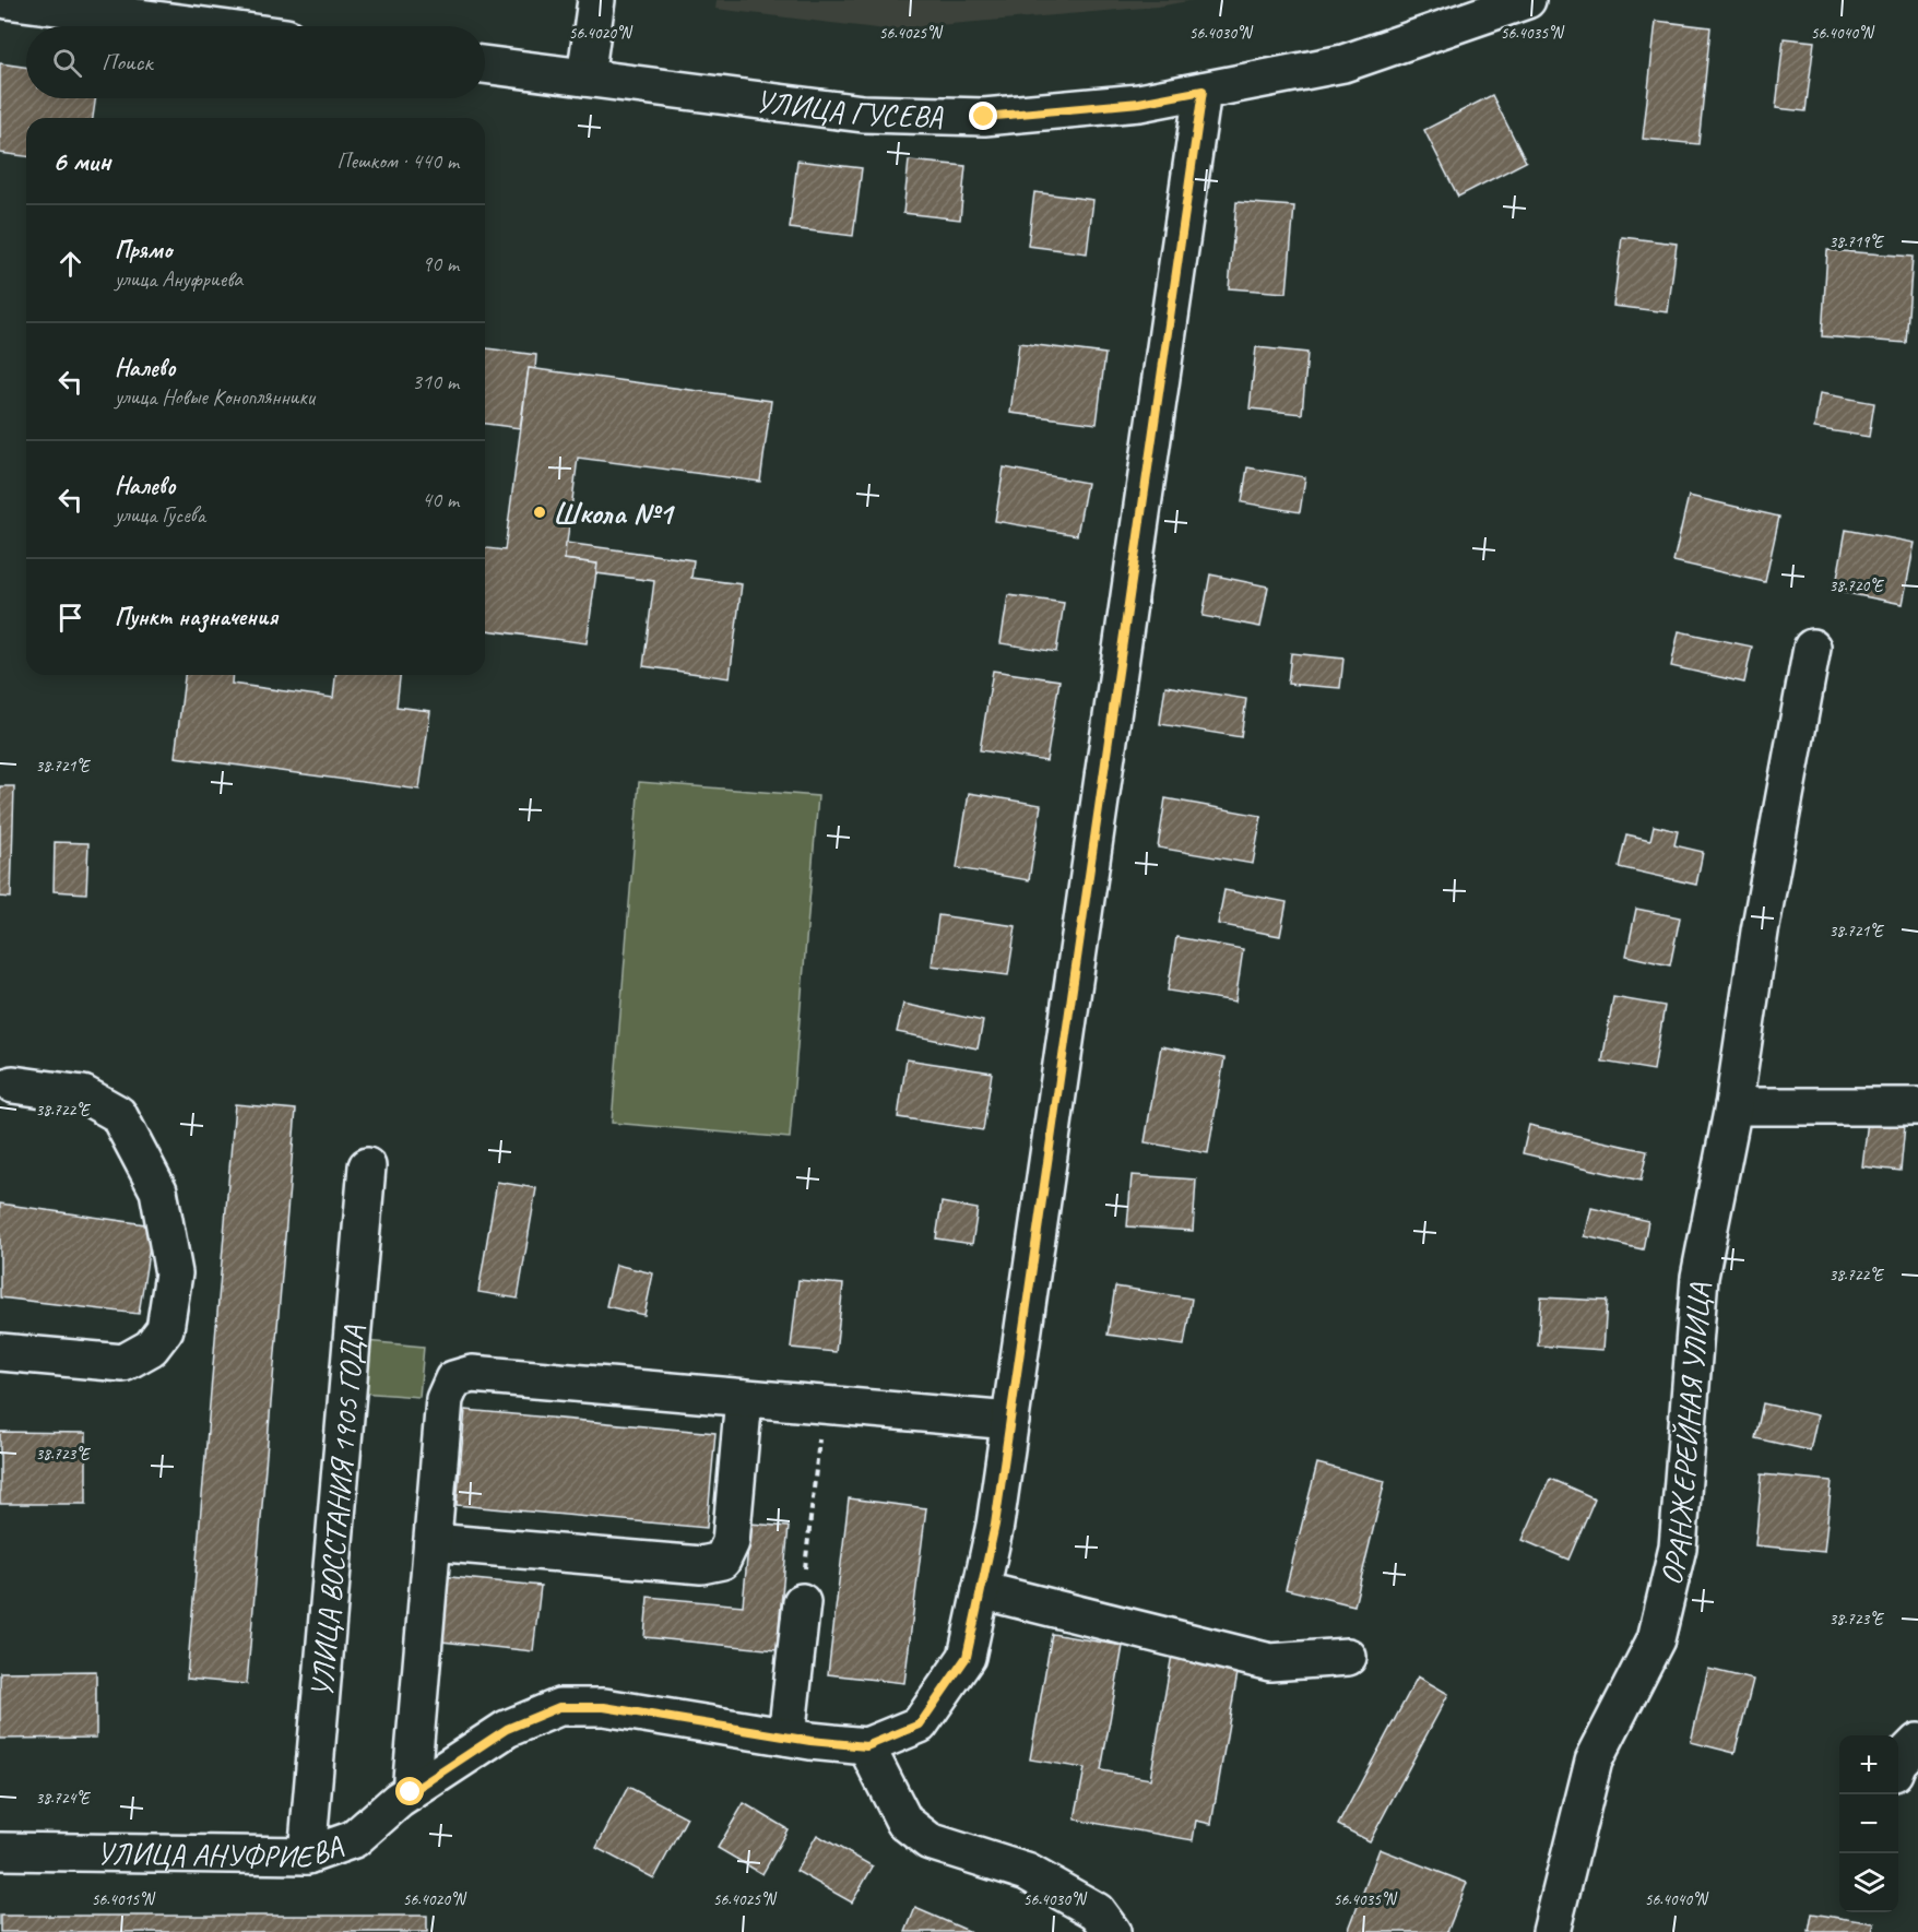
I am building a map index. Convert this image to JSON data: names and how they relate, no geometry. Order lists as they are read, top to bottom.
{
  "streets": {
    "street": [
      "УЛИЦА ГУСЕВА",
      "ОРАНЖЕРЕЙНАЯ УЛИЦА",
      "УЛИЦА ВОССТАНИЯ 1905 ГОДА",
      "УЛИЦА АНУФРИЕВА"
    ]
  },
  "crossings": [
    ["УЛИЦА ВОССТАНИЯ 1905 ГОДА", "УЛИЦА АНУФРИЕВА"]
  ],
  "places": ["Школа №1"],
  "page": {
    "search": "Поиск",
    "heading": ["6 мин", "Пешком · 440 m"],
    "list": [
      ["Прямо", "улица Ануфриева", "90 m"],
      ["Налево", "улица Новые Коноплянники", "310 m"],
      ["Налево", "улица Гусева", "40 m"],
      "Пункт назначения"
    ],
    "map_buttons": ["+", "−"]
  },
  "coordinates": [
    "56.4020°N",
    "56.4025°N",
    "56.4030°N",
    "56.4035°N",
    "56.4040°N",
    "38.719°E",
    "38.720°E",
    "38.721°E",
    "38.722°E",
    "38.723°E",
    "38.724°E",
    "56.4015°N"
  ]
}
